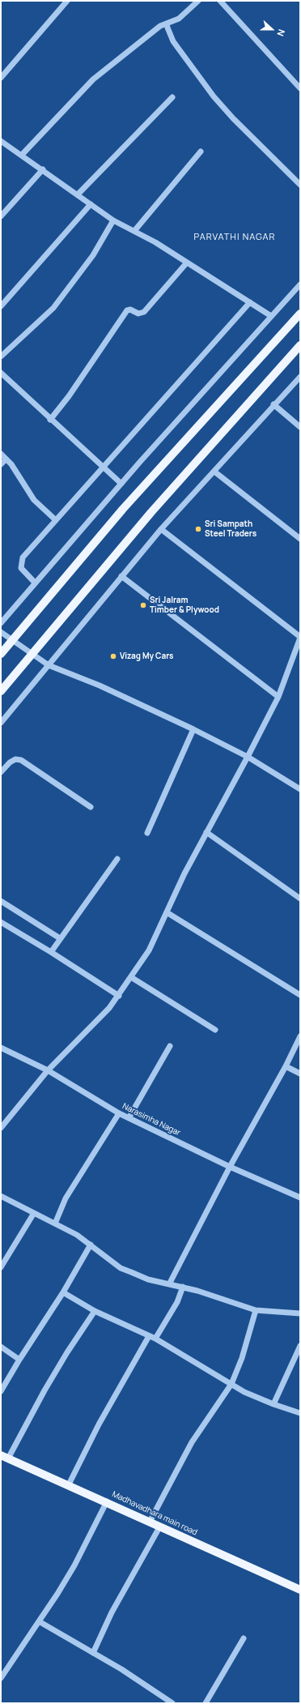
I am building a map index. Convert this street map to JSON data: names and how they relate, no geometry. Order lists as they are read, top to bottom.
{
  "streets": {
    "main road": ["Madhavadhara main road"],
    "street": ["Narasimha Nagar"]
  },
  "districts": ["PARVATHI NAGAR"],
  "places": ["Sri Sampath Steel Traders", "Sri Jalram Timber & Plywood", "Vizag My Cars"],
  "north": "right"
}
